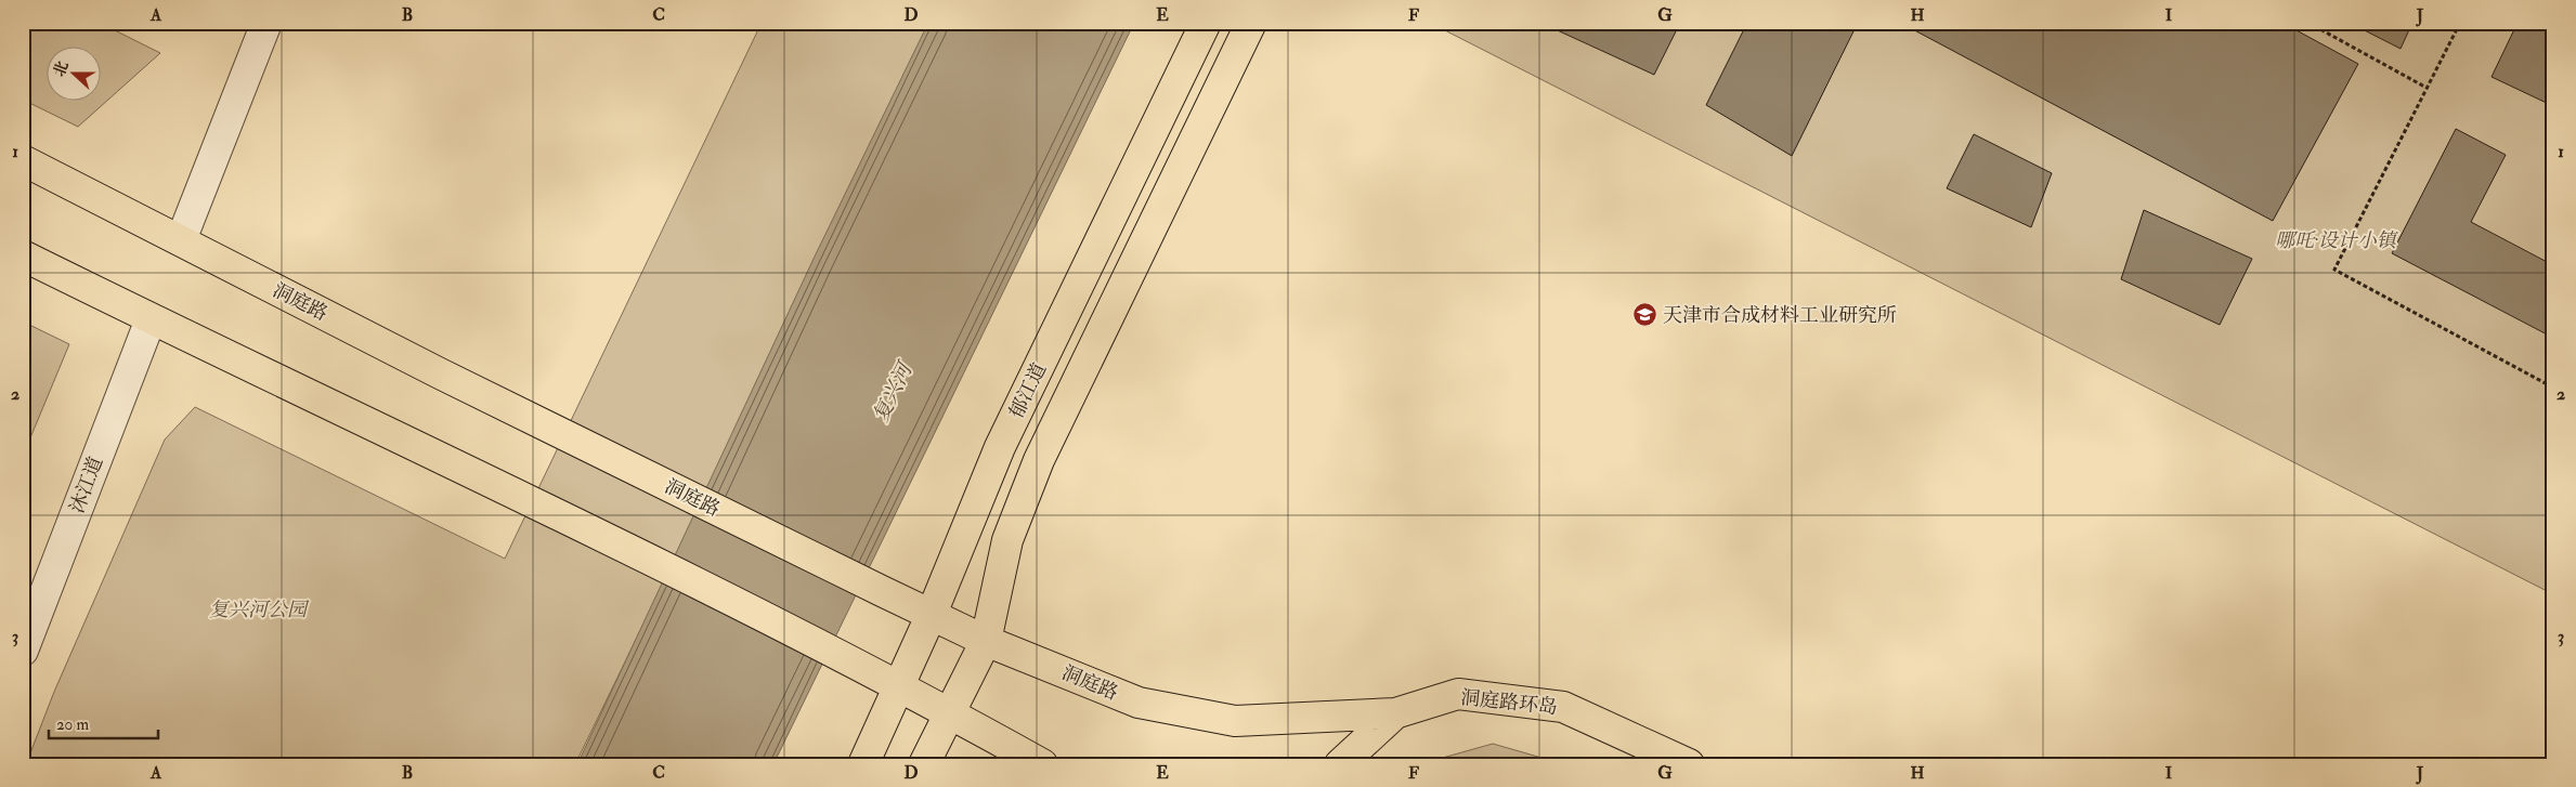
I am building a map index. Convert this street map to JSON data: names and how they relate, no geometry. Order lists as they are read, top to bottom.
{
  "streets": {
    "main road": ["洞庭路", "郁江道", "洞庭路环岛"],
    "street": ["沐江道"]
  },
  "crossings": [
    ["洞庭路", "郁江道"],
    ["洞庭路", "洞庭路环岛"]
  ],
  "water": ["复兴河"],
  "parks": ["哪吒·设计小镇", "复兴河公园"],
  "places": {
    "school or university": ["天津市合成材料工业研究所"]
  },
  "scale_bar": "20 m",
  "north": "left",
  "grid": {
    "columns": [
      "A",
      "B",
      "C",
      "D",
      "E",
      "F",
      "G",
      "H",
      "I",
      "J"
    ],
    "rows": ["1", "2", "3"]
  }
}
